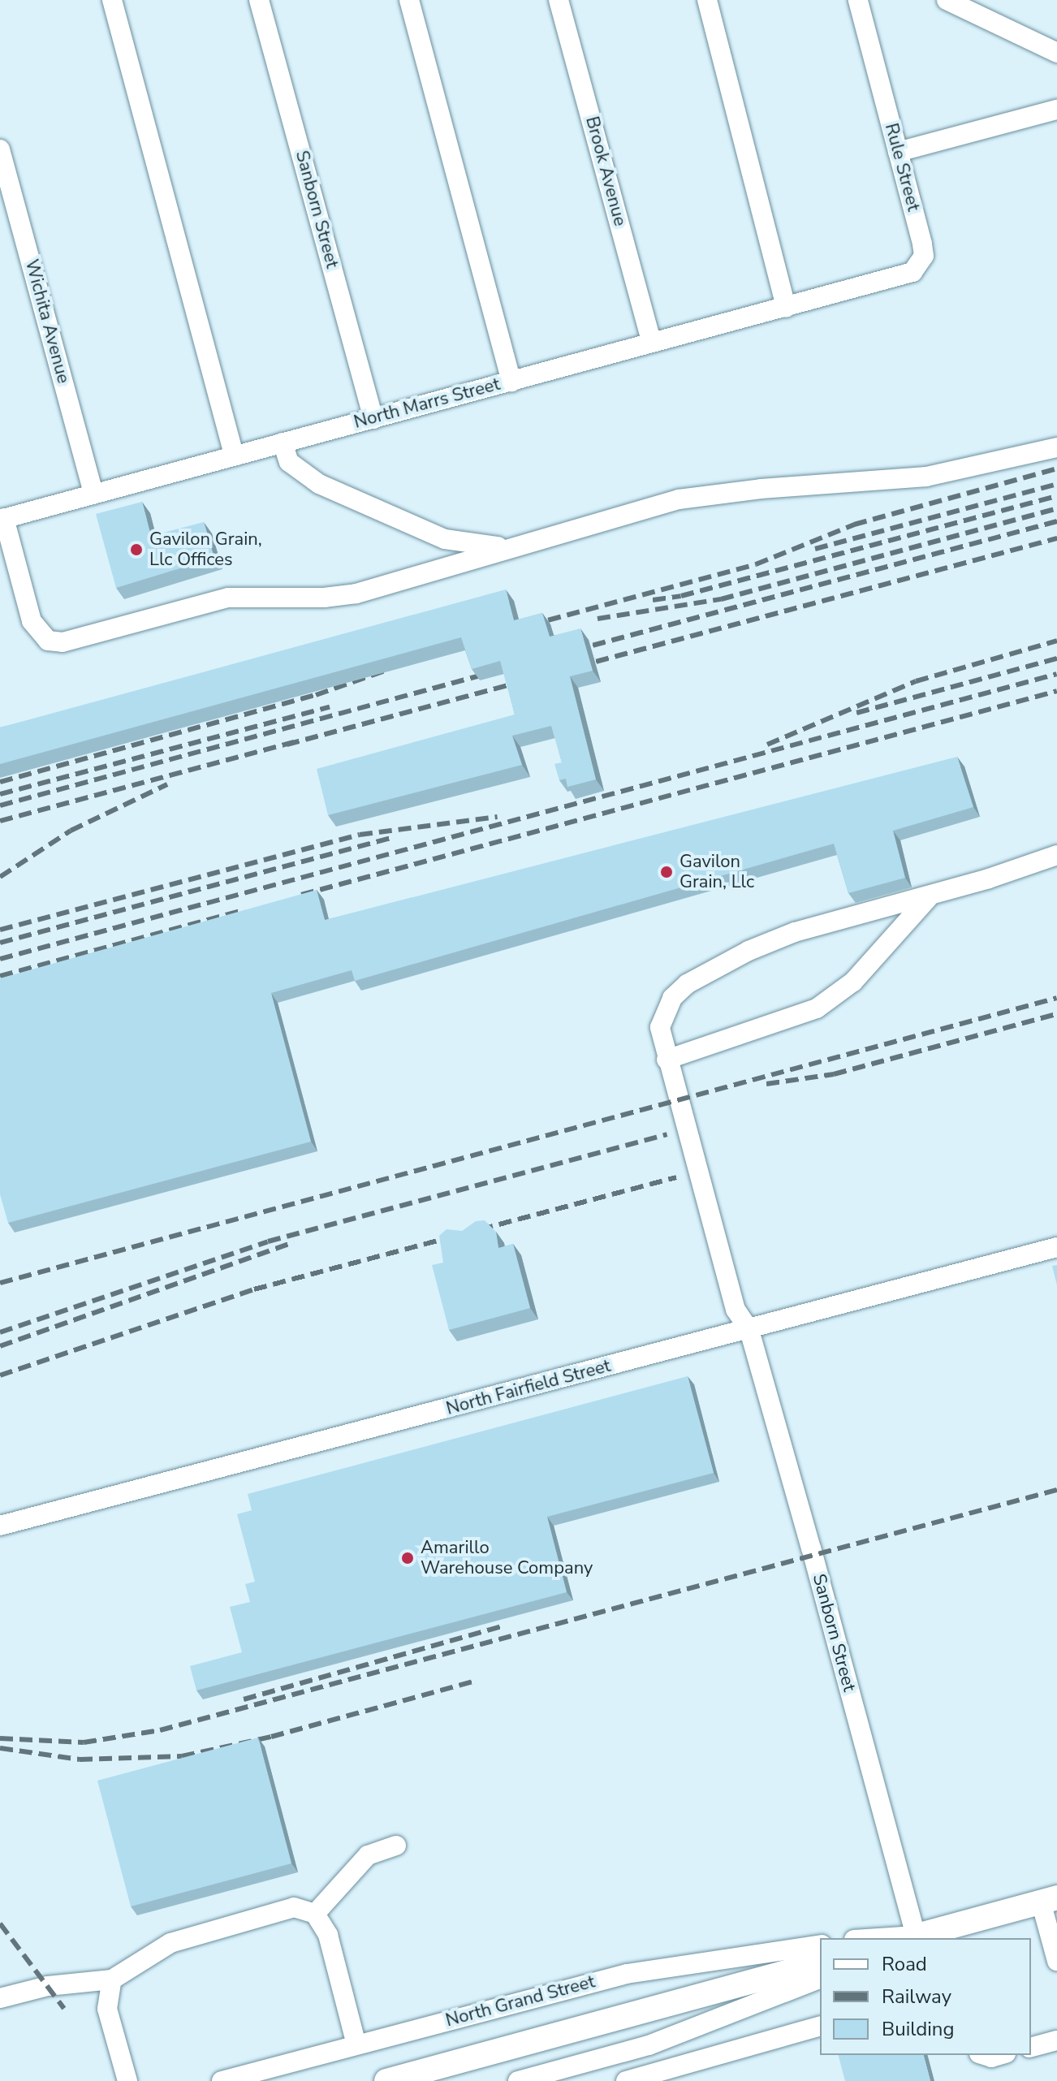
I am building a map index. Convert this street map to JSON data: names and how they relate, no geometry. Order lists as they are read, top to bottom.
{
  "streets": {
    "street": [
      "Rule Street",
      "Brook Avenue",
      "Sanborn Street",
      "Wichita Avenue",
      "North Marrs Street",
      "North Fairfield Street",
      "North Grand Street"
    ]
  },
  "crossings": [
    ["Rule Street", "North Marrs Street"],
    ["Brook Avenue", "North Marrs Street"],
    ["Sanborn Street", "North Marrs Street"],
    ["Sanborn Street", "North Fairfield Street"],
    ["Wichita Avenue", "North Marrs Street"]
  ],
  "places": ["Gavilon Grain, Llc Offices", "Gavilon Grain, Llc", "Amarillo Warehouse Company"],
  "legend": ["Road", "Railway", "Building"]
}
